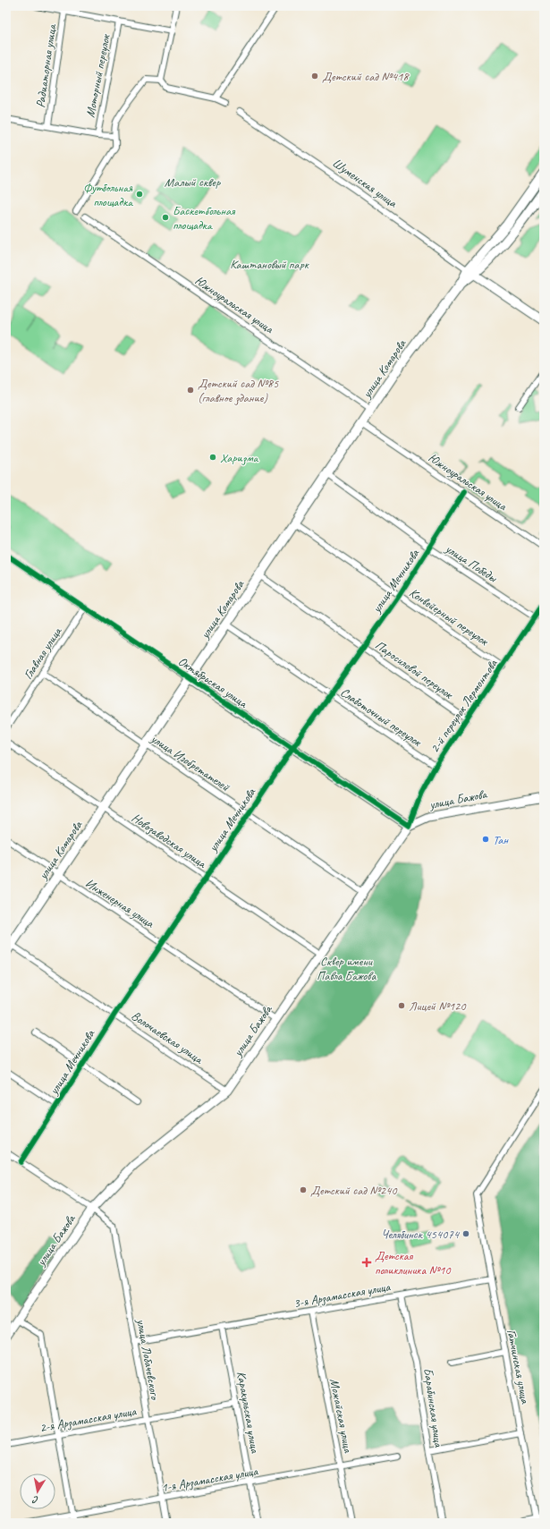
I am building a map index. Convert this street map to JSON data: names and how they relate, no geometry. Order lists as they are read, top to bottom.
{
  "streets": {
    "main road": ["улица Комарова", "Октябрьская улица", "улица Бажова"],
    "street": [
      "Радиаторная улица",
      "Моторный переулок",
      "Шуменская улица",
      "Южноуральская улица",
      "улица Победы",
      "улица Мечникова",
      "Конвейерный переулок",
      "Главная улица",
      "Паросиловой переулок",
      "2-й переулок Лермонтова",
      "Слаботочный переулок",
      "улица Изобретателей",
      "Новозаводская улица",
      "Инженерная улица",
      "Волочаевская улица",
      "3-я Арзамасская улица",
      "улица Лобачевского",
      "Гатчинская улица",
      "Барабинская улица",
      "Каракульская улица",
      "Можайская улица",
      "2-я Арзамасская улица",
      "1-я Арзамасская улица"
    ]
  },
  "crossings": [
    ["Шуменская улица", "улица Комарова"],
    ["Южноуральская улица", "улица Комарова"],
    ["Южноуральская улица", "улица Мечникова"],
    ["улица Комарова", "улица Победы"],
    ["улица Комарова", "Конвейерный переулок"],
    ["улица Комарова", "Паросиловой переулок"],
    ["улица Комарова", "Октябрьская улица"],
    ["улица Комарова", "Слаботочный переулок"],
    ["улица Комарова", "улица Изобретателей"],
    ["улица Комарова", "Новозаводская улица"],
    ["улица Комарова", "Инженерная улица"],
    ["улица Комарова", "Волочаевская улица"],
    ["улица Победы", "улица Мечникова"],
    ["улица Победы", "2-й переулок Лермонтова"],
    ["улица Мечникова", "Конвейерный переулок"],
    ["улица Мечникова", "Паросиловой переулок"],
    ["улица Мечникова", "Октябрьская улица"],
    ["улица Мечникова", "Слаботочный переулок"],
    ["улица Мечникова", "улица Изобретателей"],
    ["улица Мечникова", "Новозаводская улица"],
    ["улица Мечникова", "Инженерная улица"],
    ["улица Мечникова", "Волочаевская улица"],
    ["улица Мечникова", "улица Лобачевского"],
    ["Конвейерный переулок", "2-й переулок Лермонтова"],
    ["Главная улица", "Октябрьская улица"],
    ["Главная улица", "улица Изобретателей"],
    ["Паросиловой переулок", "2-й переулок Лермонтова"],
    ["Октябрьская улица", "2-й переулок Лермонтова"],
    ["Октябрьская улица", "улица Бажова"],
    ["2-й переулок Лермонтова", "Слаботочный переулок"],
    ["2-й переулок Лермонтова", "улица Бажова"],
    ["улица Изобретателей", "улица Бажова"],
    ["улица Бажова", "Новозаводская улица"],
    ["улица Бажова", "Инженерная улица"],
    ["улица Бажова", "Волочаевская улица"],
    ["улица Бажова", "улица Лобачевского"],
    ["3-я Арзамасская улица", "улица Лобачевского"],
    ["3-я Арзамасская улица", "Гатчинская улица"],
    ["3-я Арзамасская улица", "Барабинская улица"],
    ["3-я Арзамасская улица", "Каракульская улица"],
    ["3-я Арзамасская улица", "Можайская улица"],
    ["улица Лобачевского", "2-я Арзамасская улица"],
    ["улица Лобачевского", "1-я Арзамасская улица"],
    ["Каракульская улица", "2-я Арзамасская улица"],
    ["Каракульская улица", "1-я Арзамасская улица"],
    ["Можайская улица", "1-я Арзамасская улица"]
  ],
  "parks": ["Малый сквер", "Каштановый парк", "Сквер имени Павла Бажова"],
  "places": {
    "other": [
      "Детский сад №418",
      "Футбольная площадка",
      "Баскетбольная площадка",
      "Детский сад №85 (главное здание)",
      "Харизма",
      "Тан",
      "Лицей №120",
      "Детский сад №240",
      "Челябинск 454074"
    ],
    "health": ["Детская поликлиника №10"]
  },
  "north": "bottom"
}
